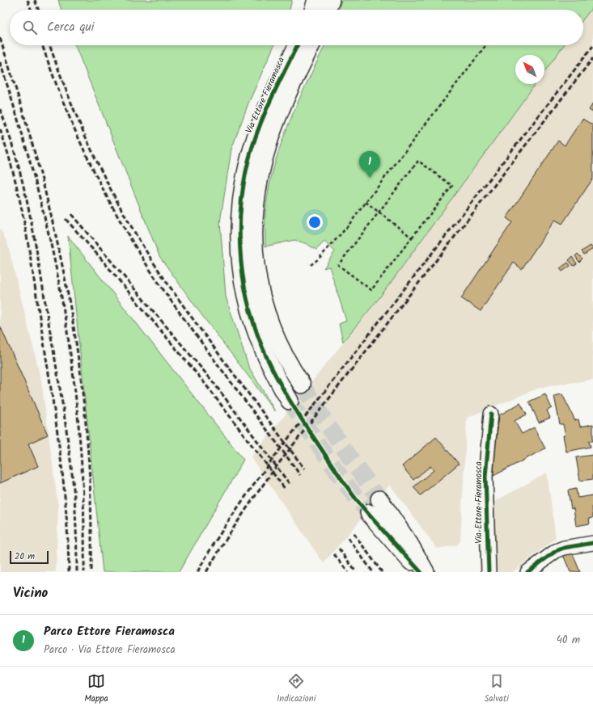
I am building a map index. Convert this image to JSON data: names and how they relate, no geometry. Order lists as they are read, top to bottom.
{
  "streets": {
    "street": ["Via Ettore Fieramosca"]
  },
  "scale_bar": "20 m",
  "north": "top left",
  "page": {
    "search": "Cerca qui",
    "pins": "1",
    "scale": "20 m",
    "heading": "Vicino",
    "list": [
      {
        "mark": "1",
        "name": "Parco Ettore Fieramosca",
        "note": "Parco · Via Ettore Fieramosca",
        "value": "40 m"
      }
    ],
    "nav": ["Mappa", "Indicazioni", "Salvati"]
  }
}
